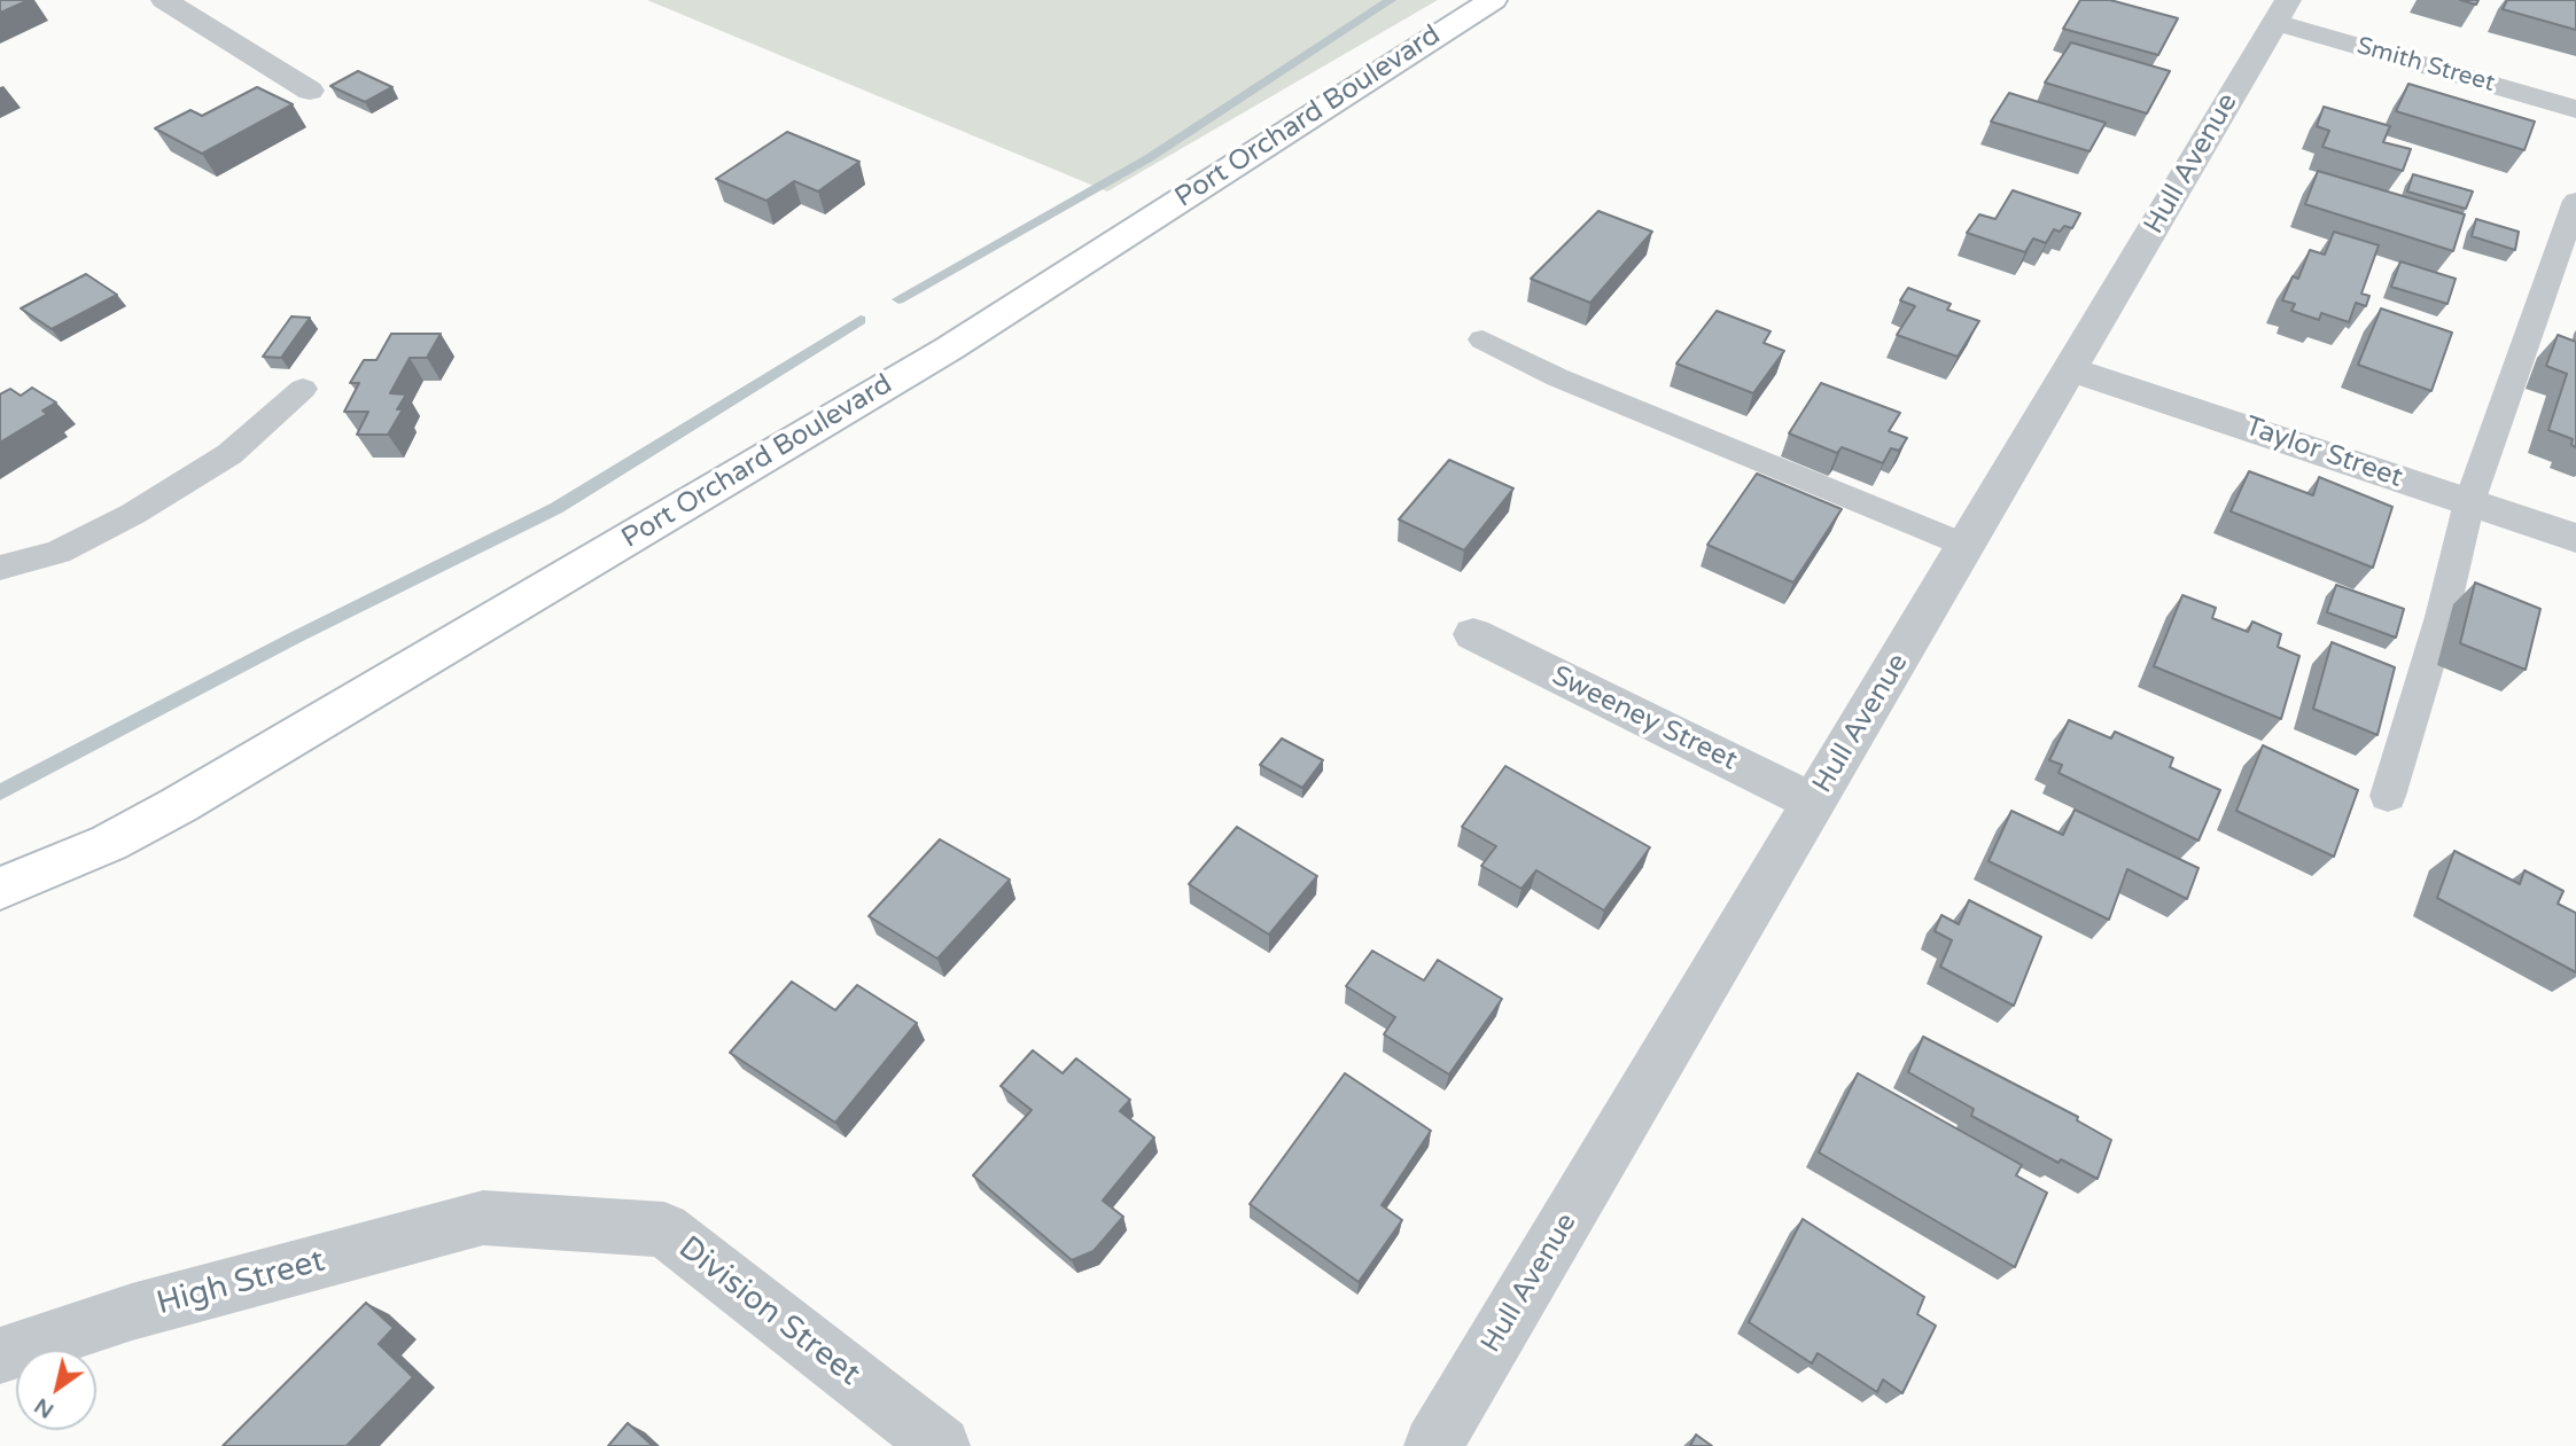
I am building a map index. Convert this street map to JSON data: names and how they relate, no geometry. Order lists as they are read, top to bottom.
{
  "streets": {
    "main road": ["Port Orchard Boulevard"],
    "street": [
      "Smith Street",
      "Hull Avenue",
      "Taylor Street",
      "Sweeney Street",
      "High Street",
      "Division Street"
    ]
  },
  "crossings": [
    ["Smith Street", "Hull Avenue"],
    ["Hull Avenue", "Taylor Street"],
    ["Hull Avenue", "Sweeney Street"],
    ["High Street", "Division Street"]
  ],
  "north": "bottom left"
}
